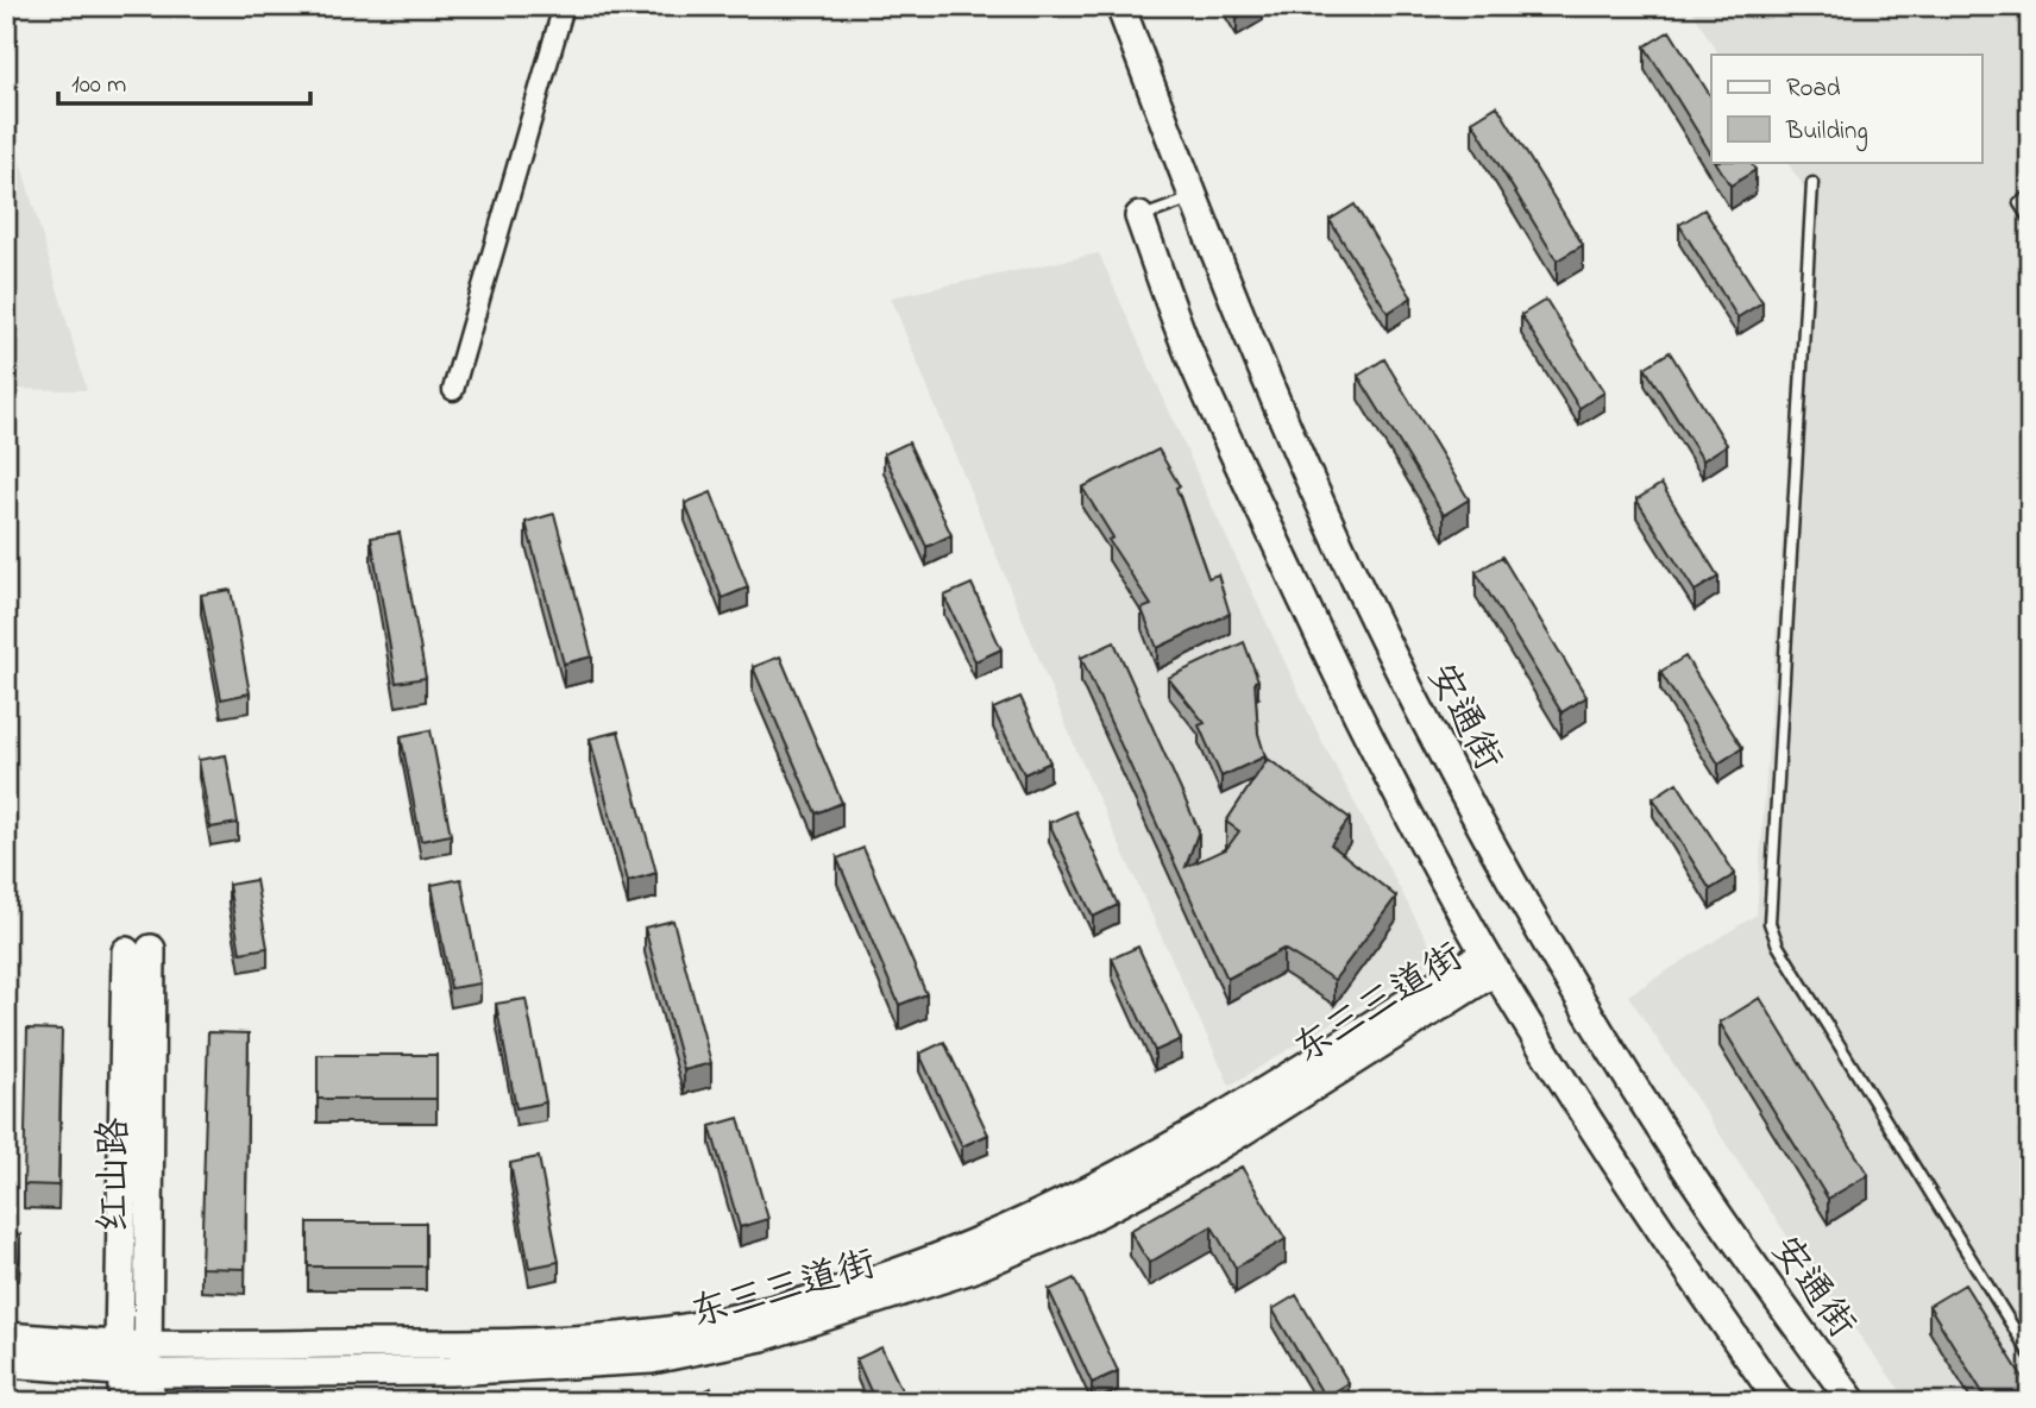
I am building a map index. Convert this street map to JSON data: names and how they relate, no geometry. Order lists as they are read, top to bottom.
{
  "streets": {
    "main road": ["安通街", "东三三道街", "红山路"]
  },
  "crossings": [
    ["东三三道街", "红山路"]
  ],
  "legend": ["Road", "Building"],
  "scale_bar": "100 m"
}
